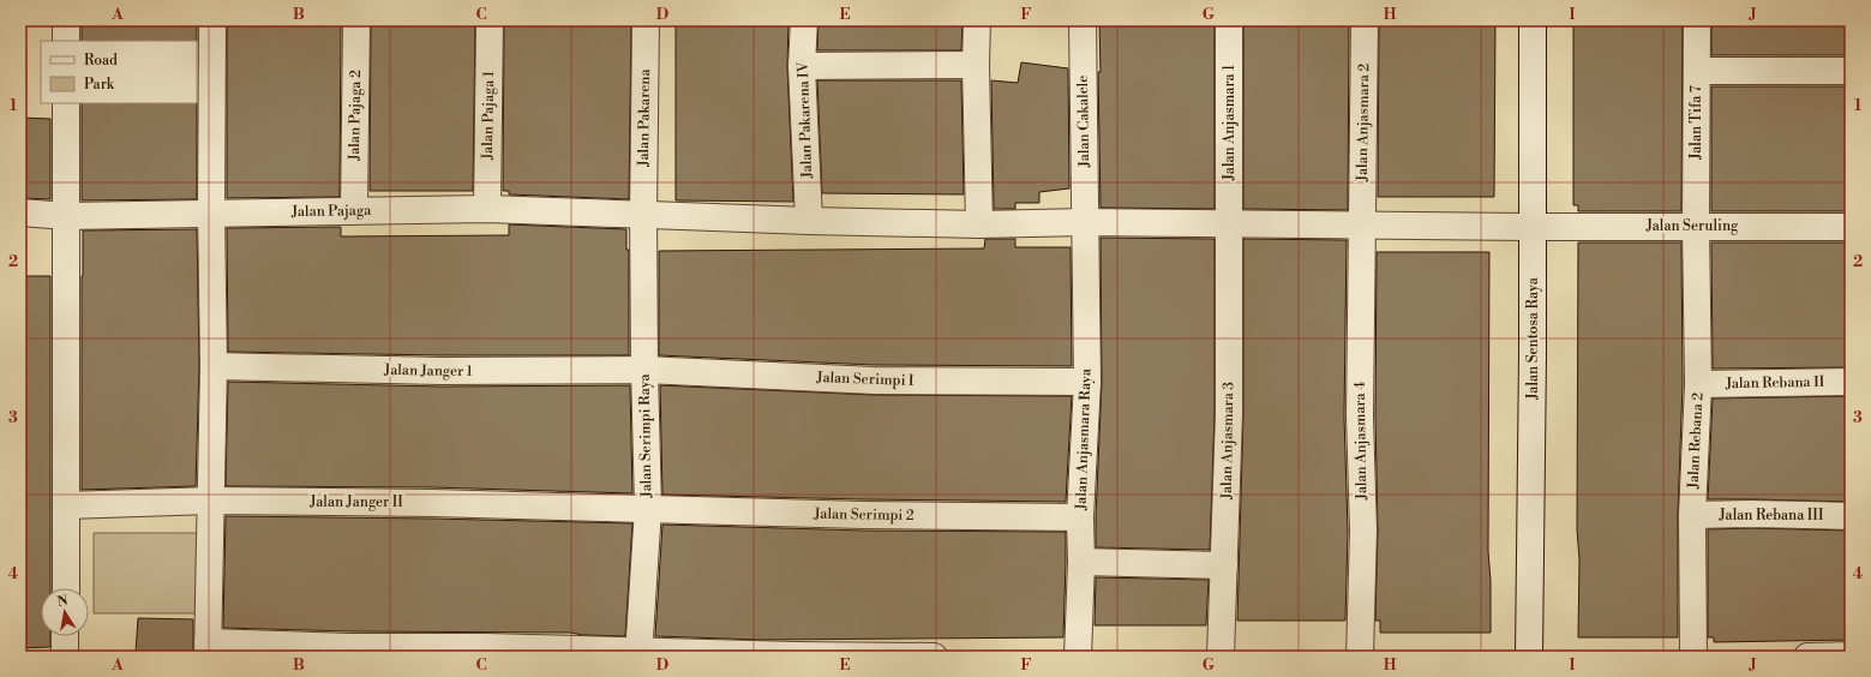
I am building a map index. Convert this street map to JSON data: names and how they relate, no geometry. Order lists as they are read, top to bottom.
{
  "streets": {
    "street": [
      "Jalan Pajaga 2",
      "Jalan Pajaga 1",
      "Jalan Pakarena",
      "Jalan Pakarena IV",
      "Jalan Cakalele",
      "Jalan Anjasmara 1",
      "Jalan Anjasmara 2",
      "Jalan Tifa 7",
      "Jalan Pajaga",
      "Jalan Seruling",
      "Jalan Sentosa Raya",
      "Jalan Janger 1",
      "Jalan Serimpi I",
      "Jalan Rebana II",
      "Jalan Serimpi Raya",
      "Jalan Anjasmara Raya",
      "Jalan Anjasmara 3",
      "Jalan Anjasmara 4",
      "Jalan Rebana 2",
      "Jalan Janger II",
      "Jalan Serimpi 2",
      "Jalan Rebana III"
    ]
  },
  "crossings": [
    ["Jalan Pajaga 2", "Jalan Pajaga"],
    ["Jalan Pajaga 1", "Jalan Pajaga"],
    ["Jalan Pakarena", "Jalan Pajaga"],
    ["Jalan Pakarena", "Jalan Serimpi Raya"],
    ["Jalan Pakarena IV", "Jalan Pajaga"],
    ["Jalan Cakalele", "Jalan Pajaga"],
    ["Jalan Cakalele", "Jalan Seruling"],
    ["Jalan Cakalele", "Jalan Anjasmara Raya"],
    ["Jalan Anjasmara 1", "Jalan Seruling"],
    ["Jalan Anjasmara 1", "Jalan Anjasmara 3"],
    ["Jalan Anjasmara 2", "Jalan Seruling"],
    ["Jalan Anjasmara 2", "Jalan Anjasmara 4"],
    ["Jalan Tifa 7", "Jalan Seruling"],
    ["Jalan Tifa 7", "Jalan Rebana 2"],
    ["Jalan Pajaga", "Jalan Seruling"],
    ["Jalan Pajaga", "Jalan Serimpi Raya"],
    ["Jalan Pajaga", "Jalan Anjasmara Raya"],
    ["Jalan Seruling", "Jalan Sentosa Raya"],
    ["Jalan Seruling", "Jalan Anjasmara Raya"],
    ["Jalan Seruling", "Jalan Anjasmara 3"],
    ["Jalan Seruling", "Jalan Anjasmara 4"],
    ["Jalan Seruling", "Jalan Rebana 2"],
    ["Jalan Janger 1", "Jalan Serimpi I"],
    ["Jalan Janger 1", "Jalan Serimpi Raya"],
    ["Jalan Serimpi I", "Jalan Serimpi Raya"],
    ["Jalan Serimpi I", "Jalan Anjasmara Raya"],
    ["Jalan Rebana II", "Jalan Rebana 2"],
    ["Jalan Serimpi Raya", "Jalan Janger II"],
    ["Jalan Serimpi Raya", "Jalan Serimpi 2"],
    ["Jalan Anjasmara Raya", "Jalan Serimpi 2"],
    ["Jalan Rebana 2", "Jalan Rebana III"],
    ["Jalan Janger II", "Jalan Serimpi 2"]
  ],
  "legend": ["Road", "Park"],
  "north": "top",
  "grid": {
    "columns": [
      "A",
      "B",
      "C",
      "D",
      "E",
      "F",
      "G",
      "H",
      "I",
      "J"
    ],
    "rows": [
      "1",
      "2",
      "3",
      "4"
    ]
  }
}
